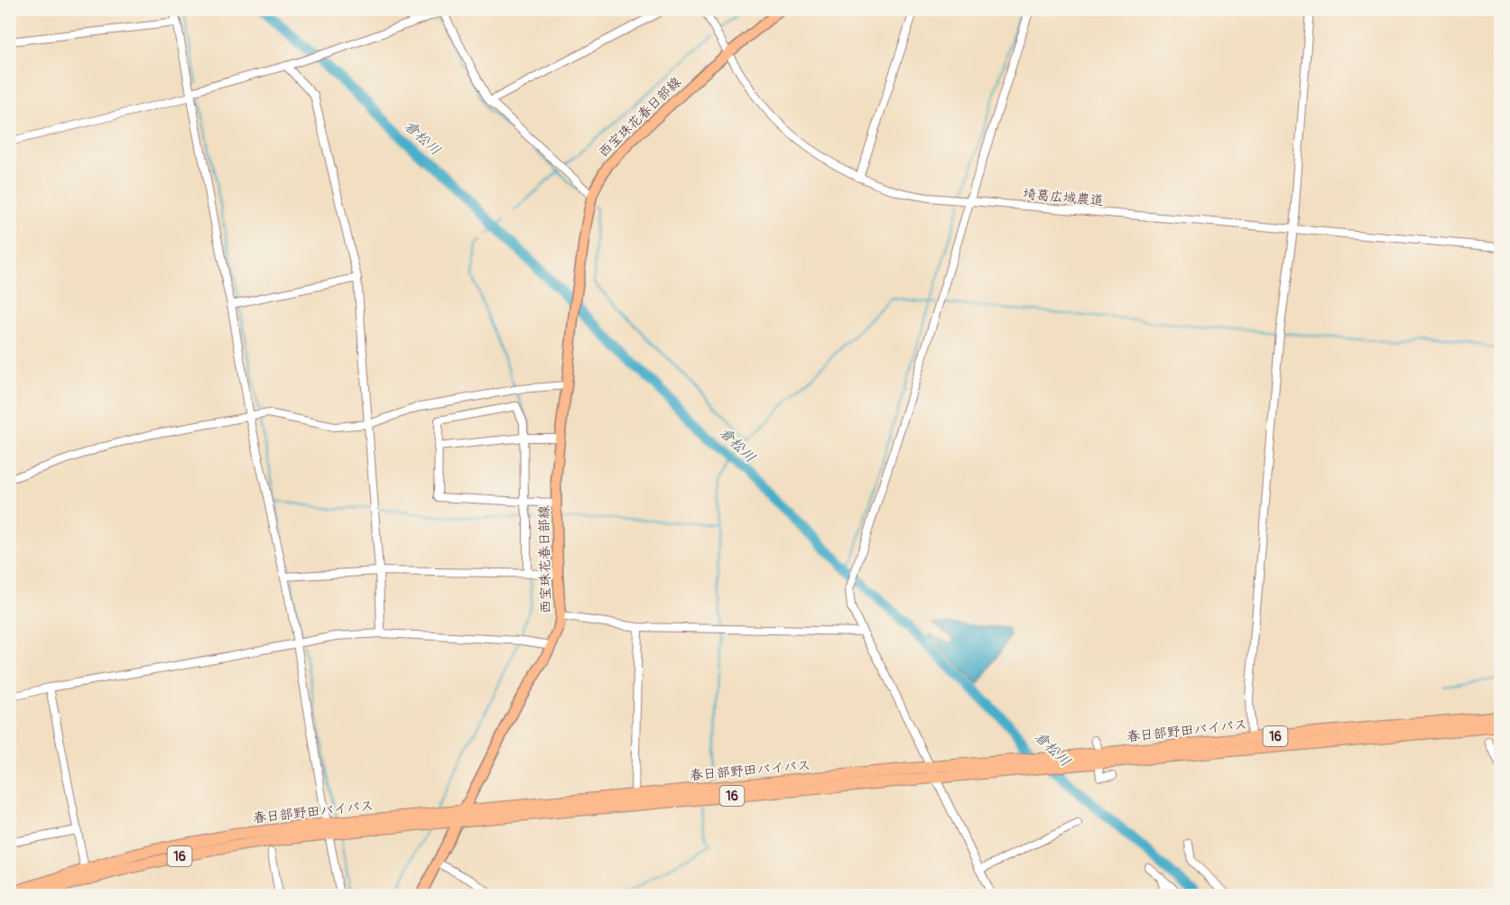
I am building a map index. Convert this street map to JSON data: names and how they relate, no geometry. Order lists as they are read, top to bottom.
{
  "streets": {
    "highway": ["春日部野田バイパス", "16"],
    "main road": ["西宝珠花春日部線"],
    "street": ["埼葛広域農道"]
  },
  "crossings": [
    ["西宝珠花春日部線", "埼葛広域農道"],
    ["西宝珠花春日部線", "春日部野田バイパス"]
  ],
  "water": ["倉松川"]
}
